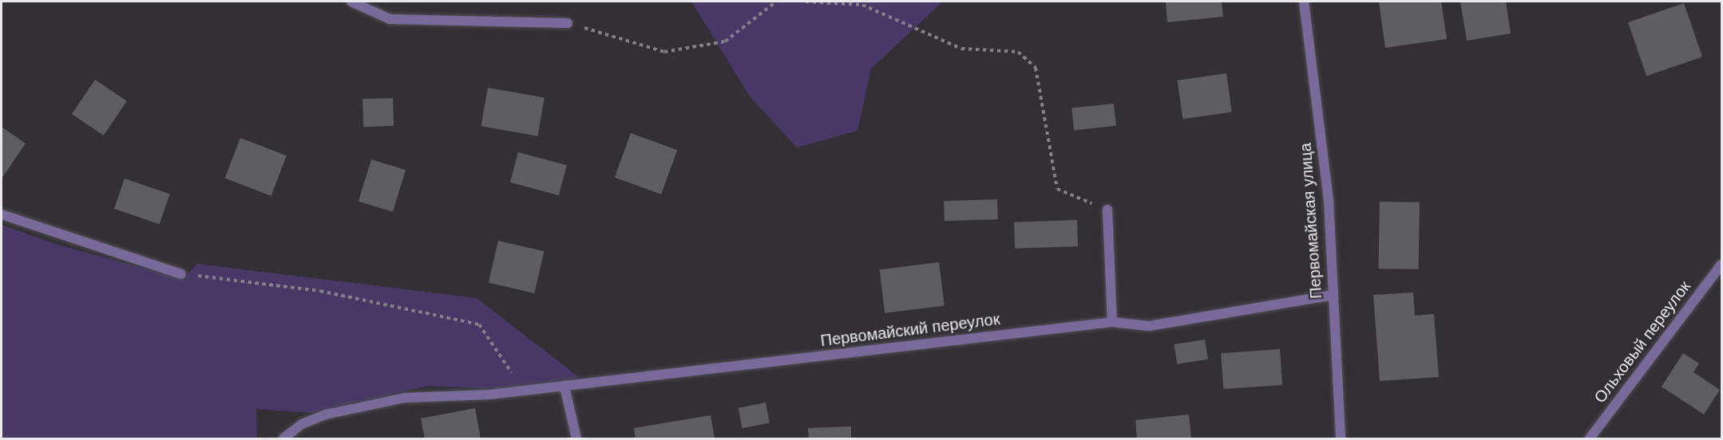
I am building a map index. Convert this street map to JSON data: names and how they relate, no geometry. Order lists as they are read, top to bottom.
{
  "streets": {
    "street": ["Первомайская улица", "Первомайский переулок", "Ольховый переулок"]
  },
  "crossings": [
    ["Первомайская улица", "Первомайский переулок"]
  ]
}
